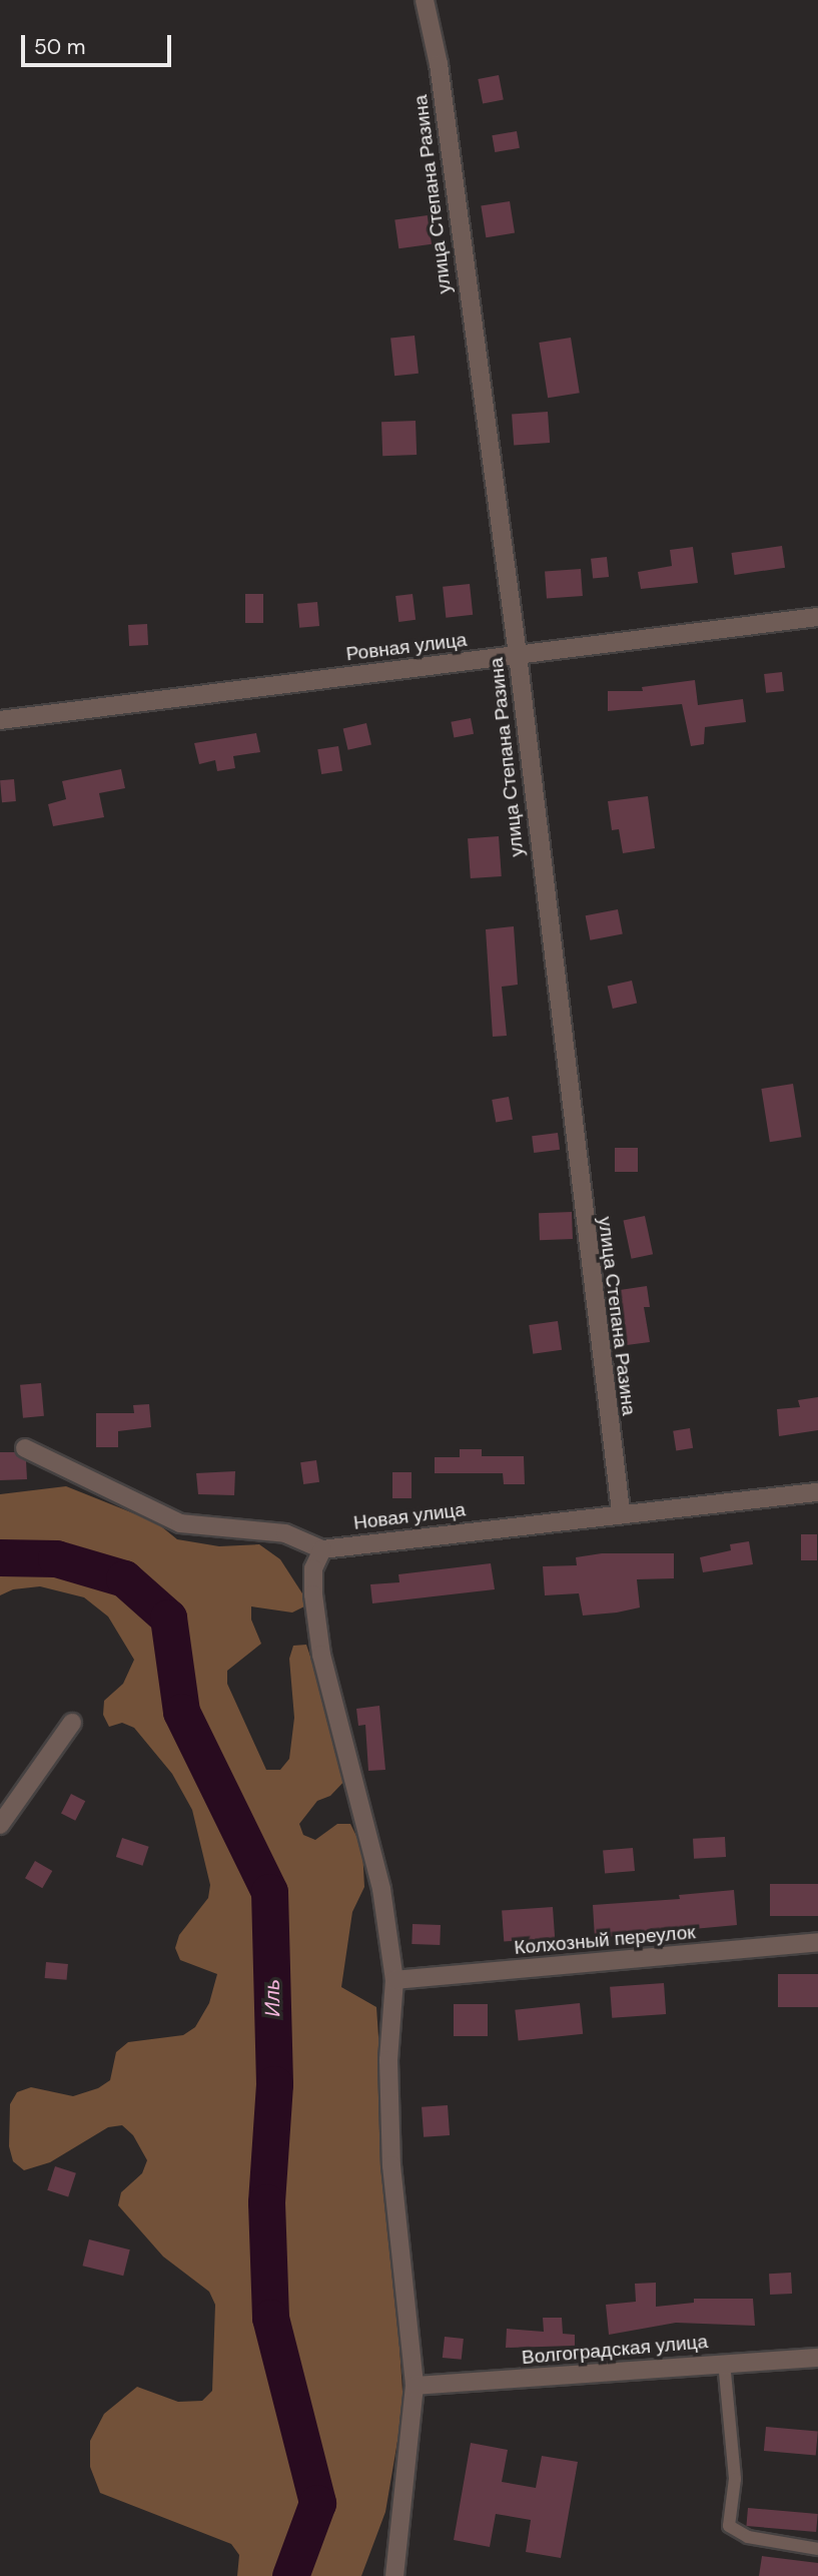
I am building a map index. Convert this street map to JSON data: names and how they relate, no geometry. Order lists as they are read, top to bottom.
{
  "streets": {
    "street": [
      "улица Степана Разина",
      "Ровная улица",
      "Новая улица",
      "Колхозный переулок",
      "Волгоградская улица"
    ]
  },
  "crossings": [
    ["улица Степана Разина", "Ровная улица"],
    ["улица Степана Разина", "Новая улица"]
  ],
  "water": ["Иль"],
  "scale_bar": "50 m"
}
